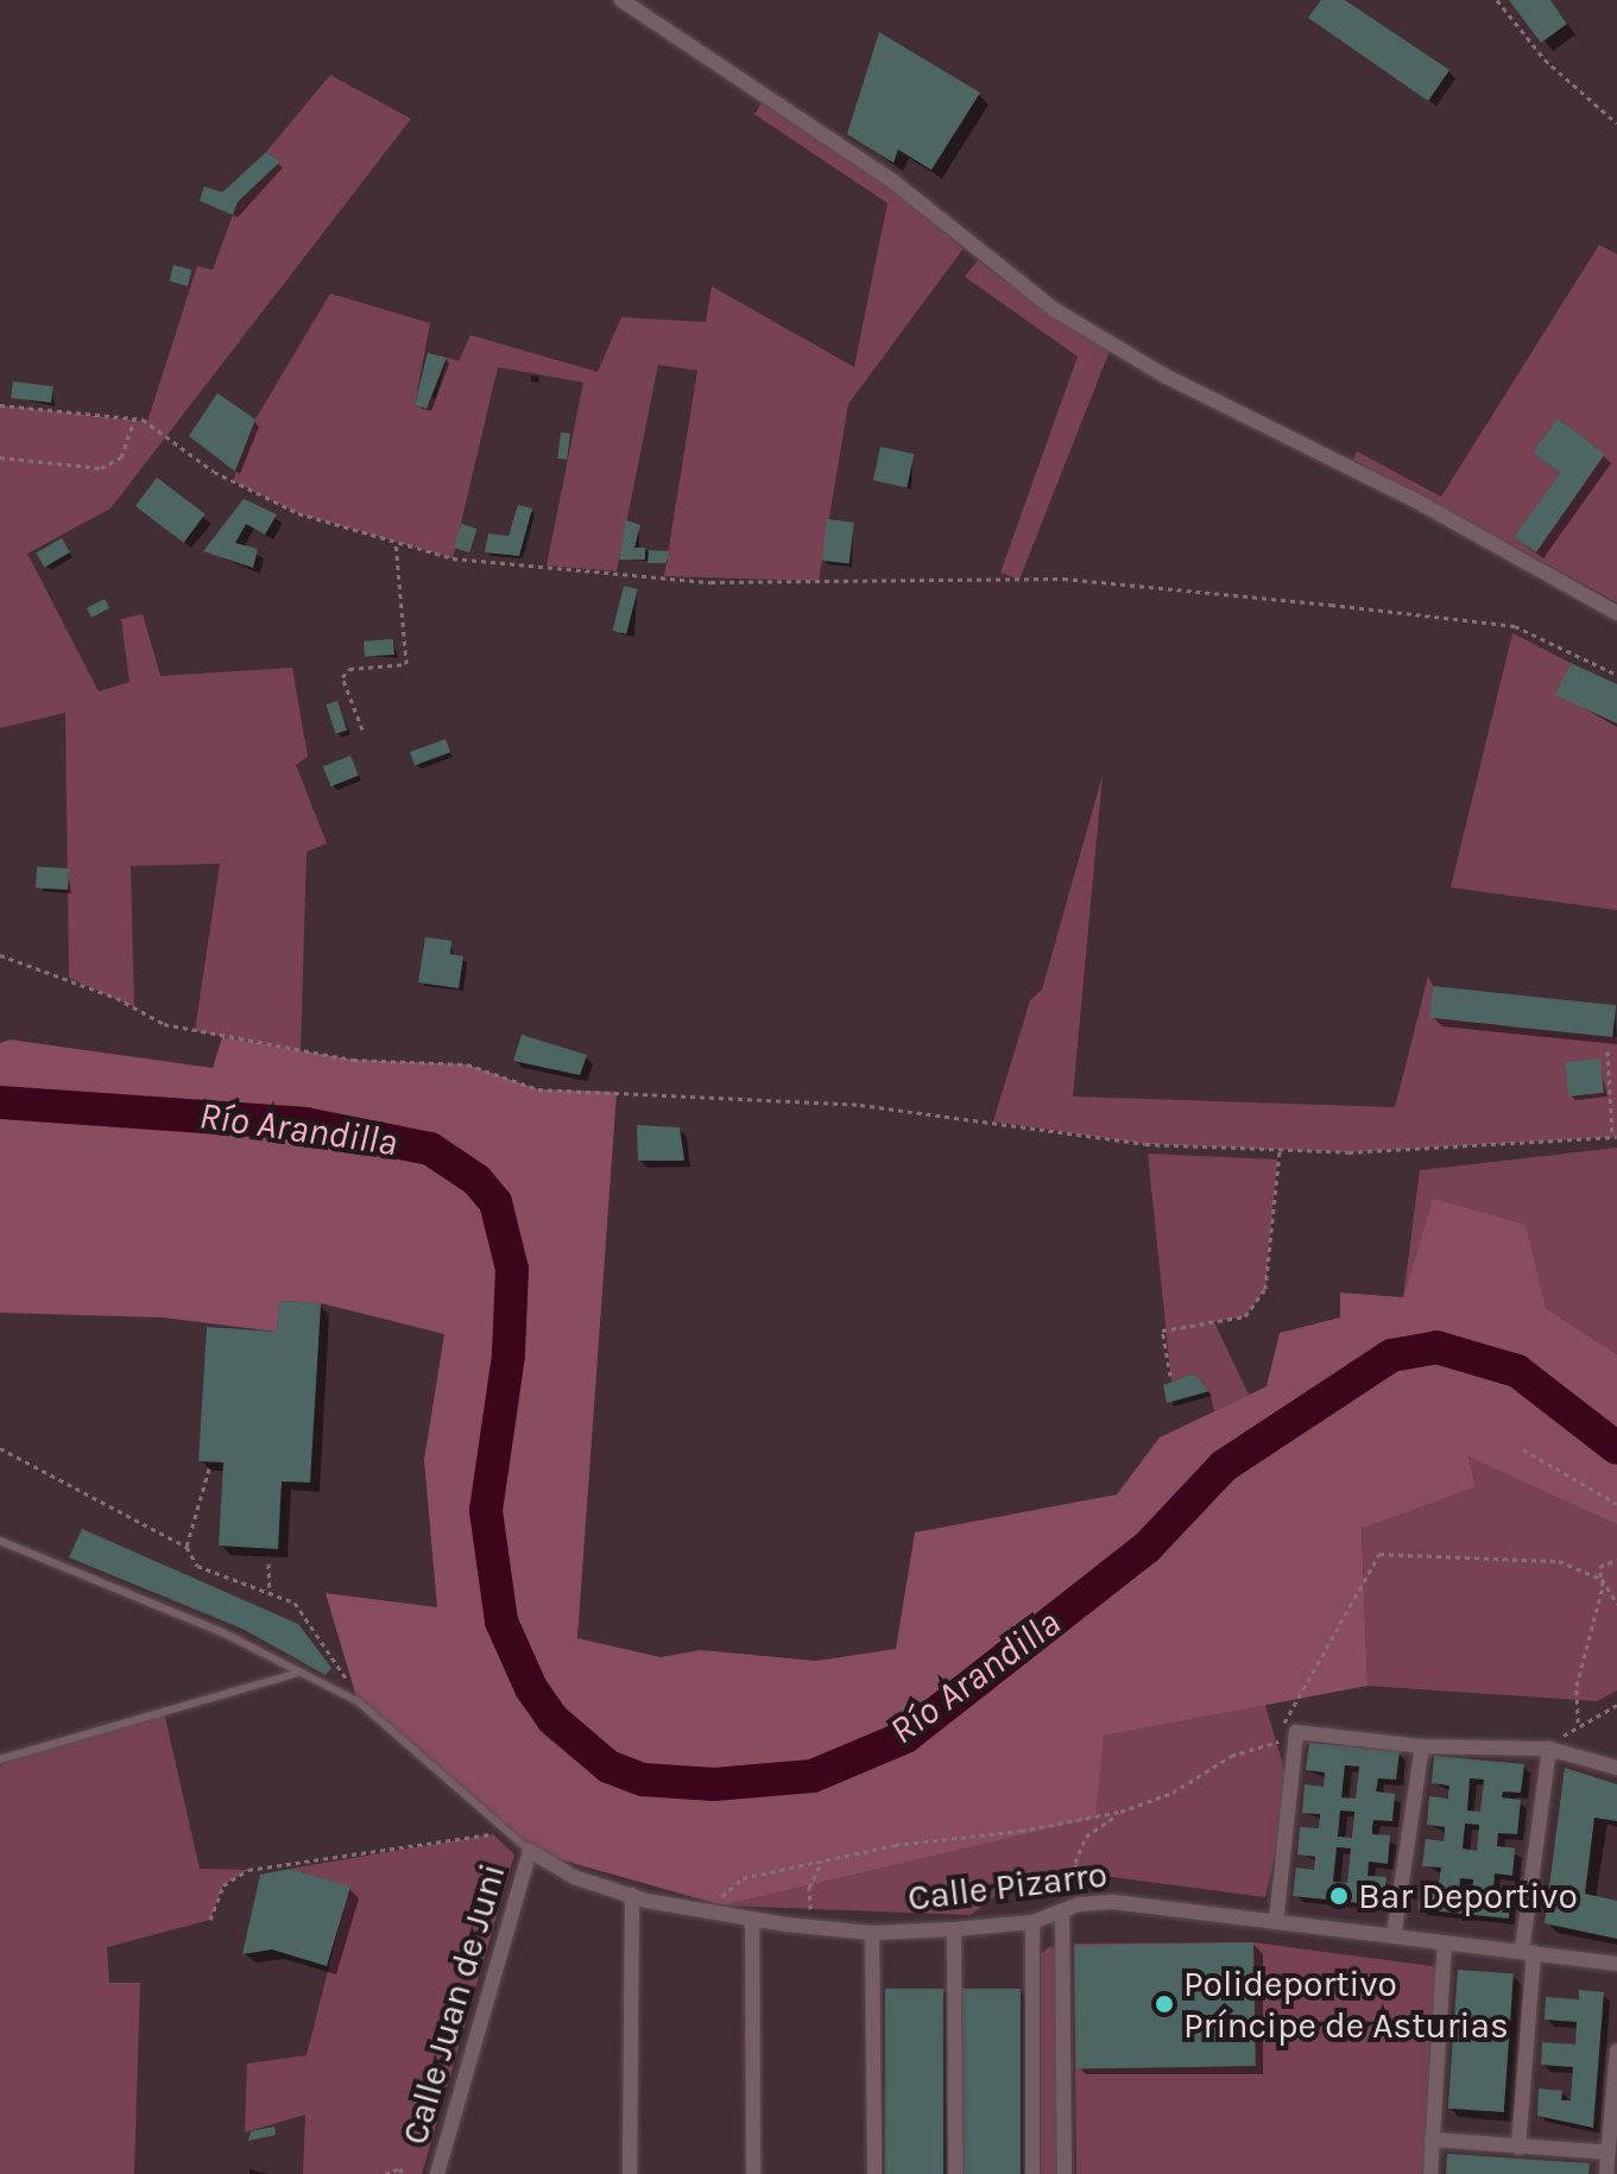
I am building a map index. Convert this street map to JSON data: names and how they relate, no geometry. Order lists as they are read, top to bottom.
{
  "streets": {
    "street": ["Calle Pizarro", "Calle Juan de Juni"]
  },
  "crossings": [
    ["Calle Pizarro", "Calle Juan de Juni"]
  ],
  "water": ["Río Arandilla"],
  "places": ["Bar Deportivo", "Polideportivo Príncipe de Asturias"]
}
